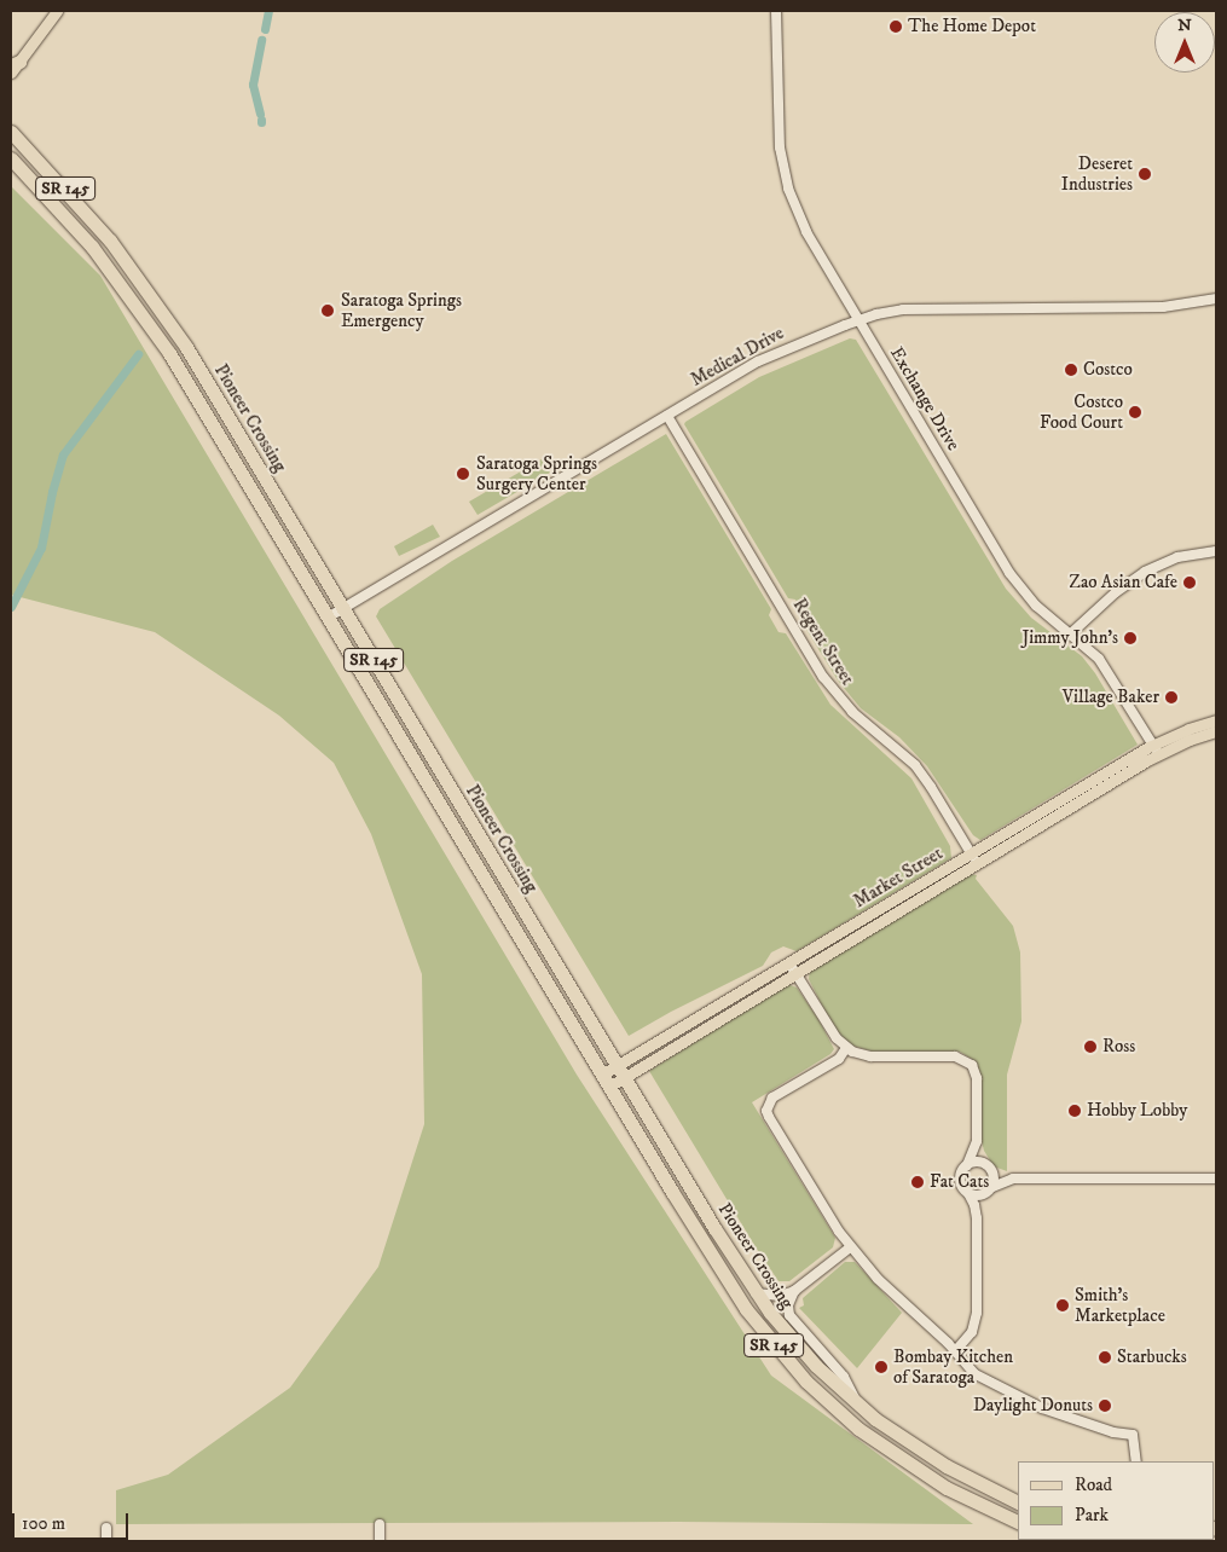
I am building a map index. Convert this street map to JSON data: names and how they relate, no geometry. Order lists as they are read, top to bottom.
{
  "streets": {
    "highway": ["SR 145", "Pioneer Crossing"],
    "main road": ["Market Street"],
    "street": ["Medical Drive", "Exchange Drive", "Regent Street"]
  },
  "crossings": [
    ["Medical Drive", "Exchange Drive"],
    ["Medical Drive", "Pioneer Crossing"],
    ["Medical Drive", "Regent Street"],
    ["Exchange Drive", "Market Street"],
    ["Pioneer Crossing", "Market Street"],
    ["Regent Street", "Market Street"]
  ],
  "places": [
    "The Home Depot",
    "Deseret Industries",
    "Saratoga Springs Emergency",
    "Costco",
    "Costco Food Court",
    "Saratoga Springs Surgery Center",
    "Zao Asian Cafe",
    "Jimmy John's",
    "Village Baker",
    "Ross",
    "Hobby Lobby",
    "Fat Cats",
    "Smith's Marketplace",
    "Starbucks",
    "Bombay Kitchen of Saratoga",
    "Daylight Donuts"
  ],
  "legend": ["Road", "Park"],
  "scale_bar": "100 m",
  "north": "top"
}
